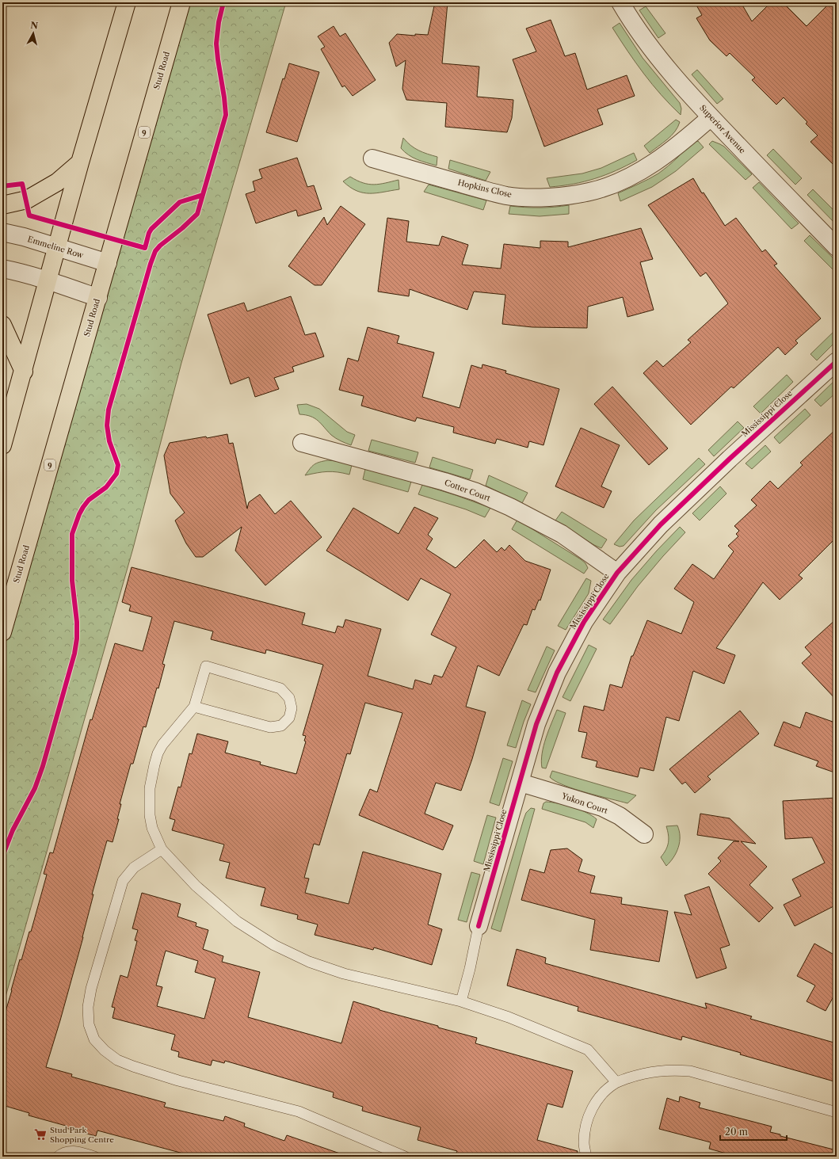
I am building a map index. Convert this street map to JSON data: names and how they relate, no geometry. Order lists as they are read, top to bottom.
{
  "streets": {
    "highway": ["Stud Road", "9"],
    "street": [
      "Superior Avenue",
      "Hopkins Close",
      "Emmeline Row",
      "Mississippi Close",
      "Cotter Court",
      "Yukon Court"
    ]
  },
  "crossings": [
    ["Stud Road", "Emmeline Row"],
    ["Superior Avenue", "Hopkins Close"],
    ["Mississippi Close", "Cotter Court"],
    ["Mississippi Close", "Yukon Court"]
  ],
  "places": {
    "supermarket": ["Stud Park Shopping Centre"]
  },
  "scale_bar": "20 m",
  "north": "top"
}
